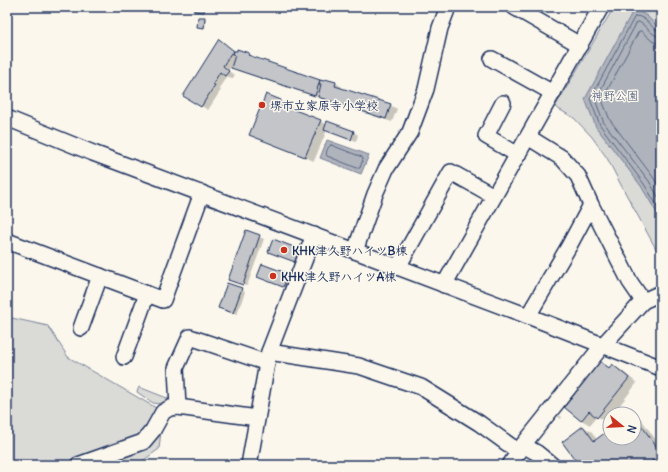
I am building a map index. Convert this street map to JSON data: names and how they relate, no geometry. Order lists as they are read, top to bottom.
{
  "parks": ["神野公園"],
  "places": ["堺市立家原寺小学校", "KHK津久野ハイツB棟", "KHK津久野ハイツA棟"],
  "north": "right"
}
